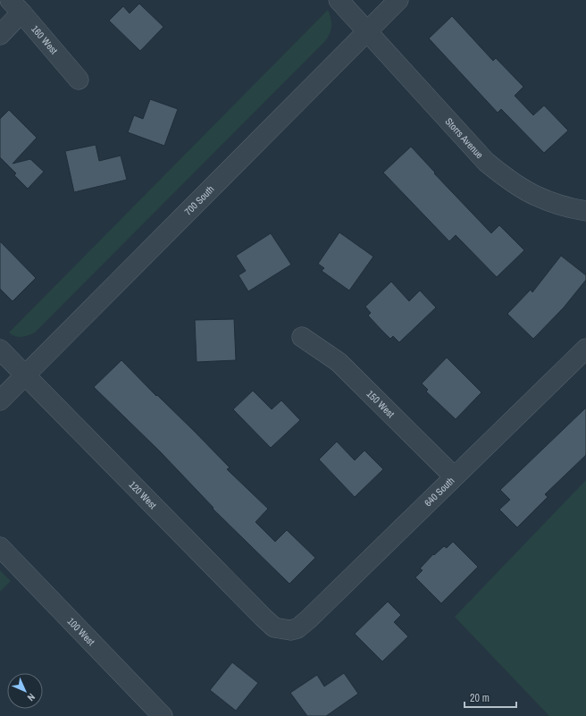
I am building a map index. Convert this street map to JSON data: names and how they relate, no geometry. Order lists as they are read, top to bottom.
{
  "streets": {
    "street": [
      "160 West",
      "Storrs Avenue",
      "700 South",
      "150 West",
      "640 South",
      "120 West",
      "100 West"
    ]
  },
  "crossings": [
    ["Storrs Avenue", "700 South"],
    ["700 South", "120 West"],
    ["150 West", "640 South"],
    ["640 South", "120 West"]
  ],
  "scale_bar": "20 m",
  "north": "bottom right"
}
